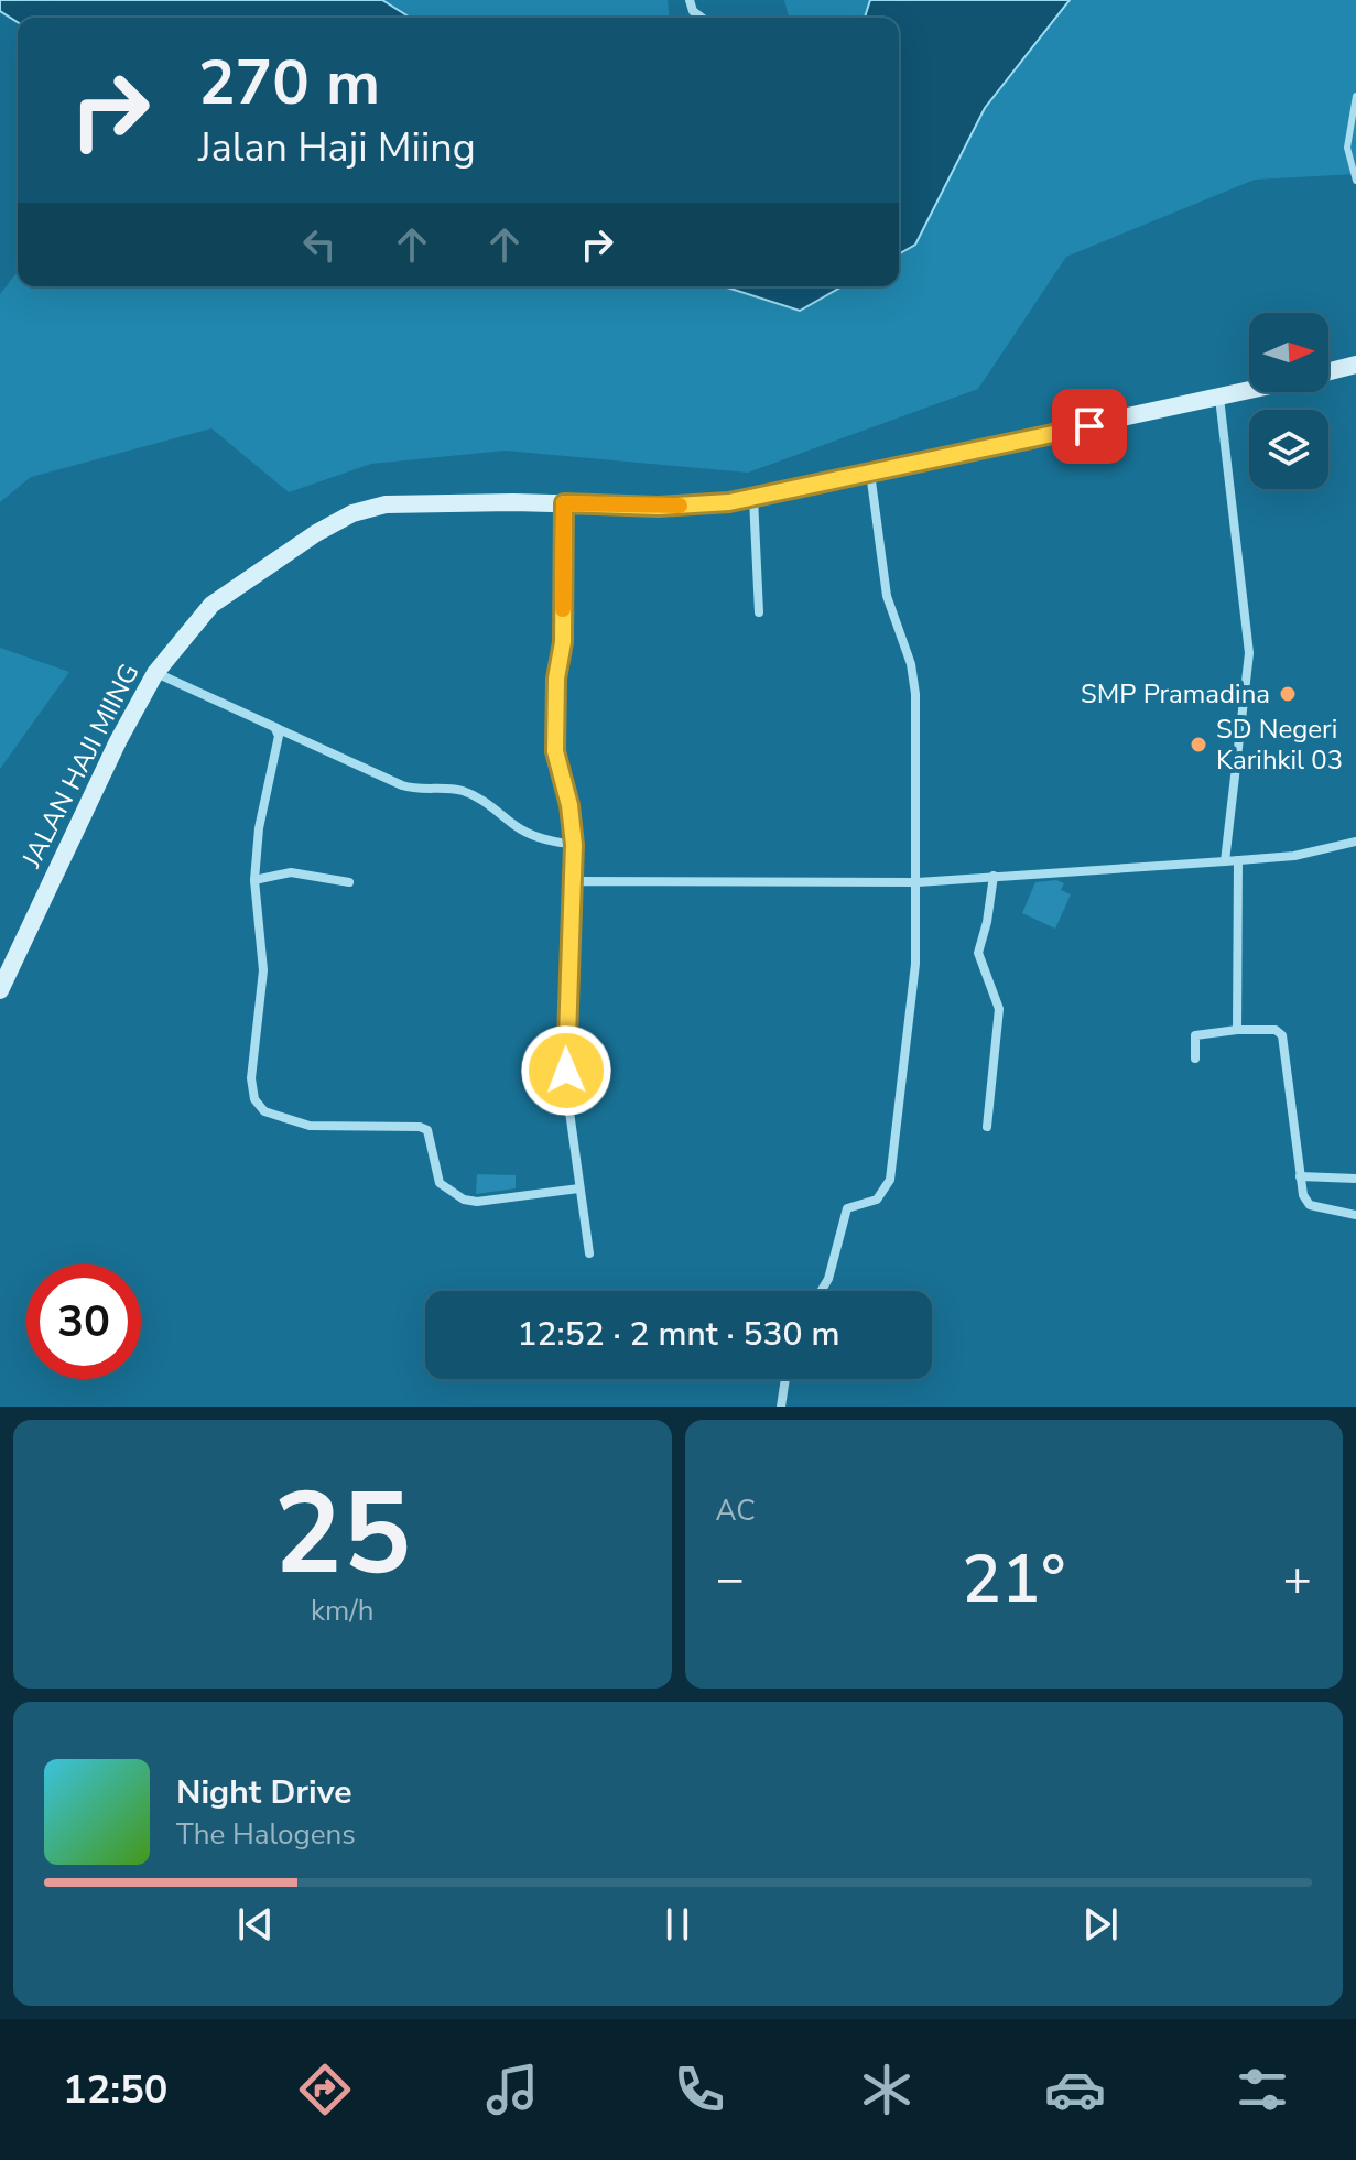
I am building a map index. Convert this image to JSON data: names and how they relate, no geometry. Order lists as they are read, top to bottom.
{
  "streets": {
    "main road": ["JALAN HAJI MIING"]
  },
  "places": ["SMP Pramadina", "SD Negeri Karihkil 03"],
  "north": "right",
  "page": {
    "turn": ["270 m", "Jalan Haji Miing"],
    "limit": "30",
    "trip": "12:52 · 2 mnt · 530 m",
    "tile": [
      ["25", "km/h"],
      "AC"
    ],
    "heat": ["−", "21°", "+"],
    "song": ["Night Drive", "The Halogens"],
    "tabs": "12:50"
  }
}
